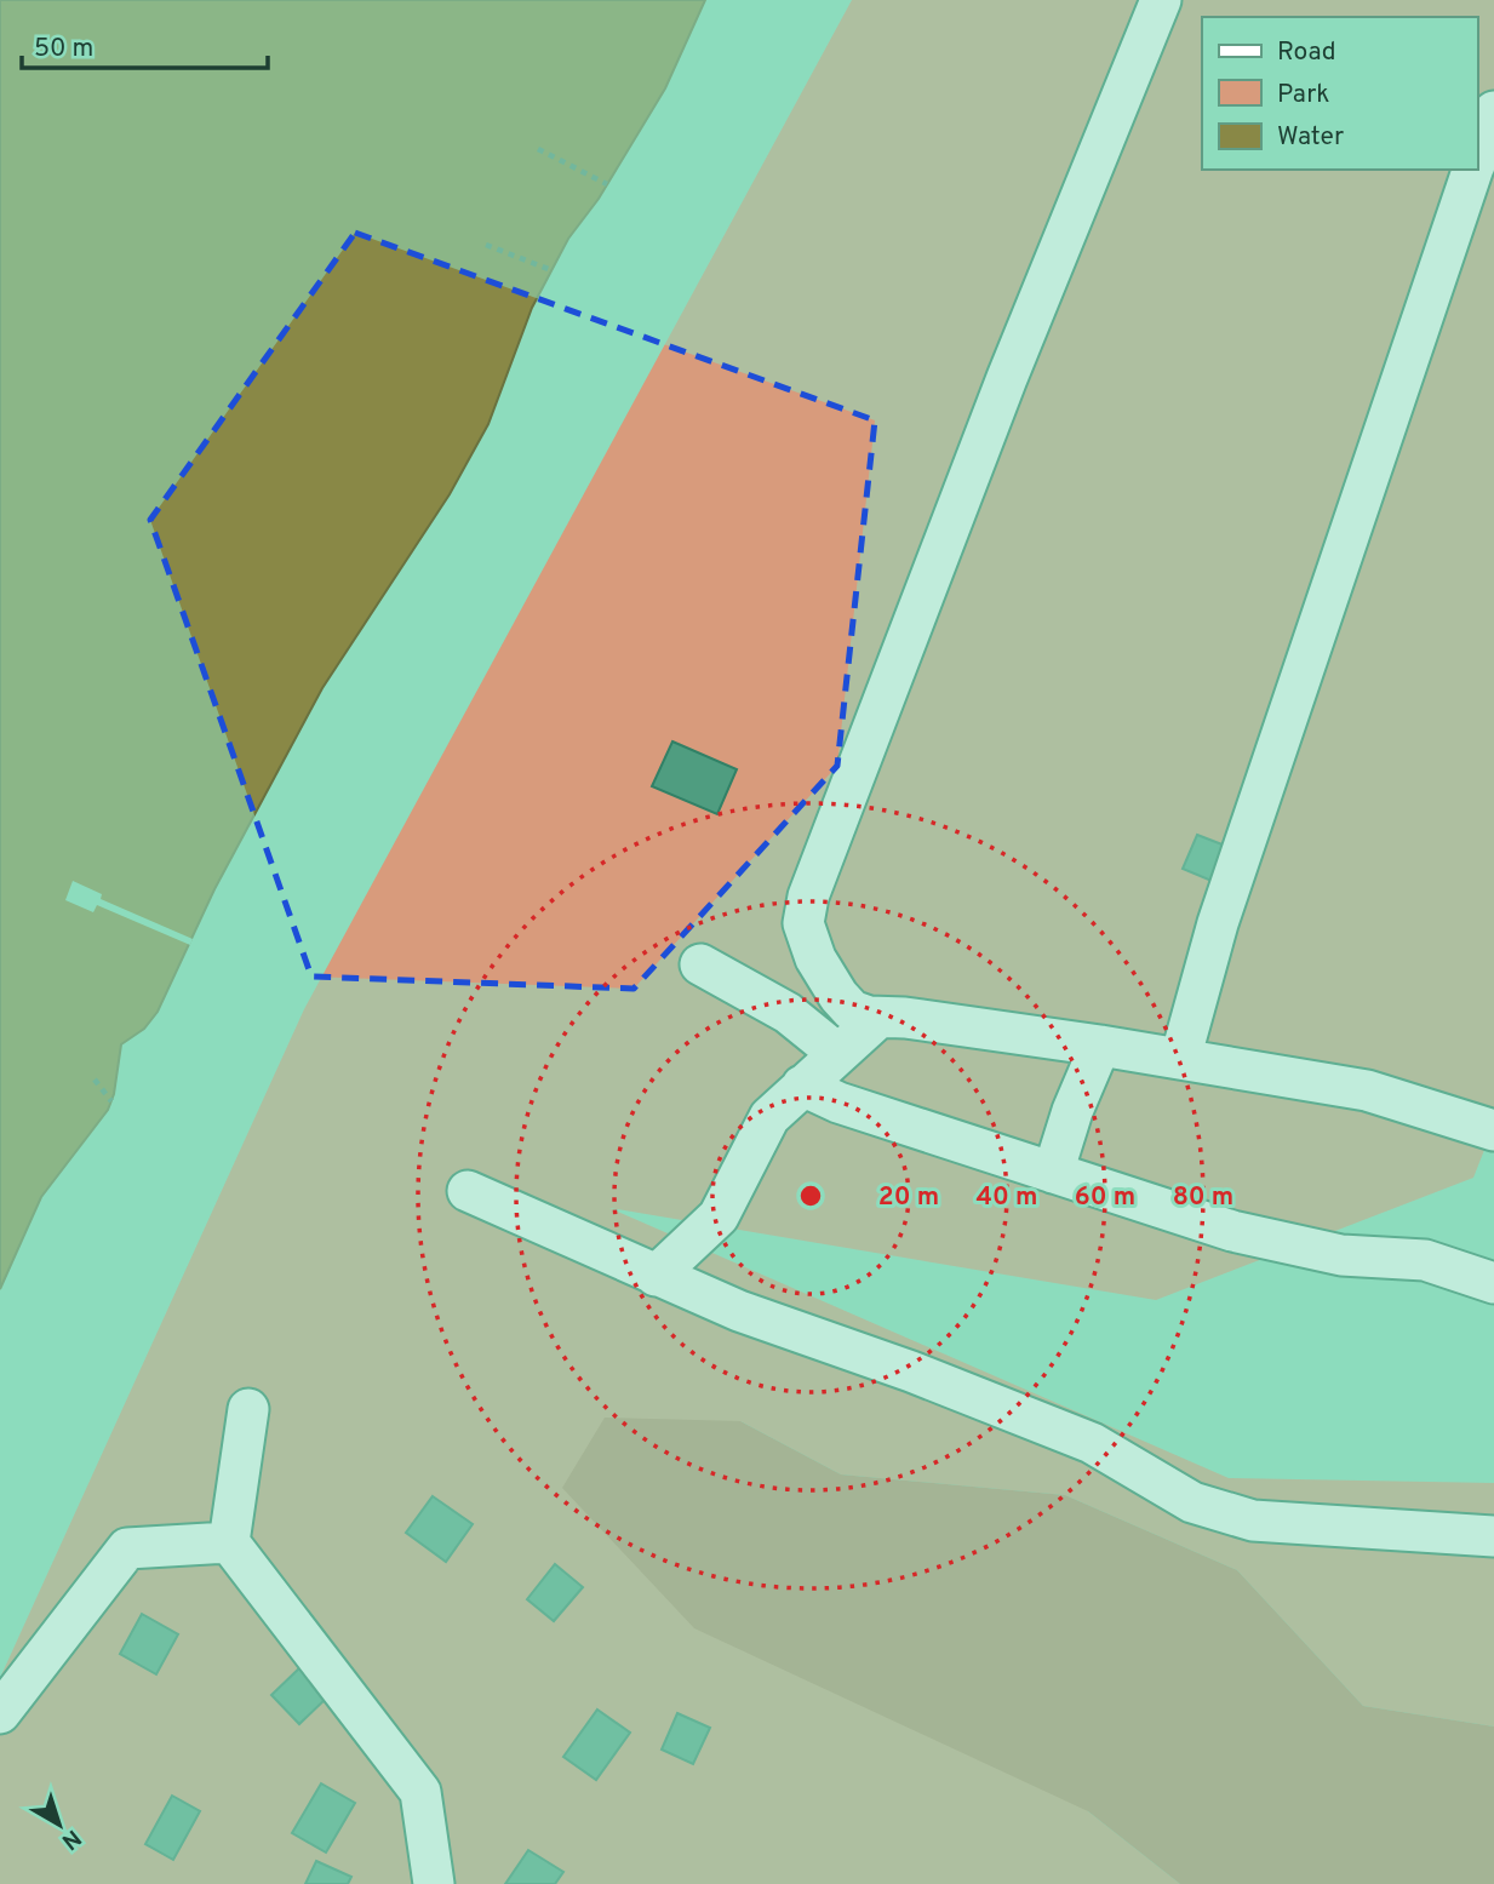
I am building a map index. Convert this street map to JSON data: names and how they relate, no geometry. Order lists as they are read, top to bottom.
{
  "legend": ["Road", "Park", "Water"],
  "scale_bar": "50 m",
  "north": "bottom right",
  "rings": [
    "20 m",
    "40 m",
    "60 m",
    "80 m"
  ]
}
